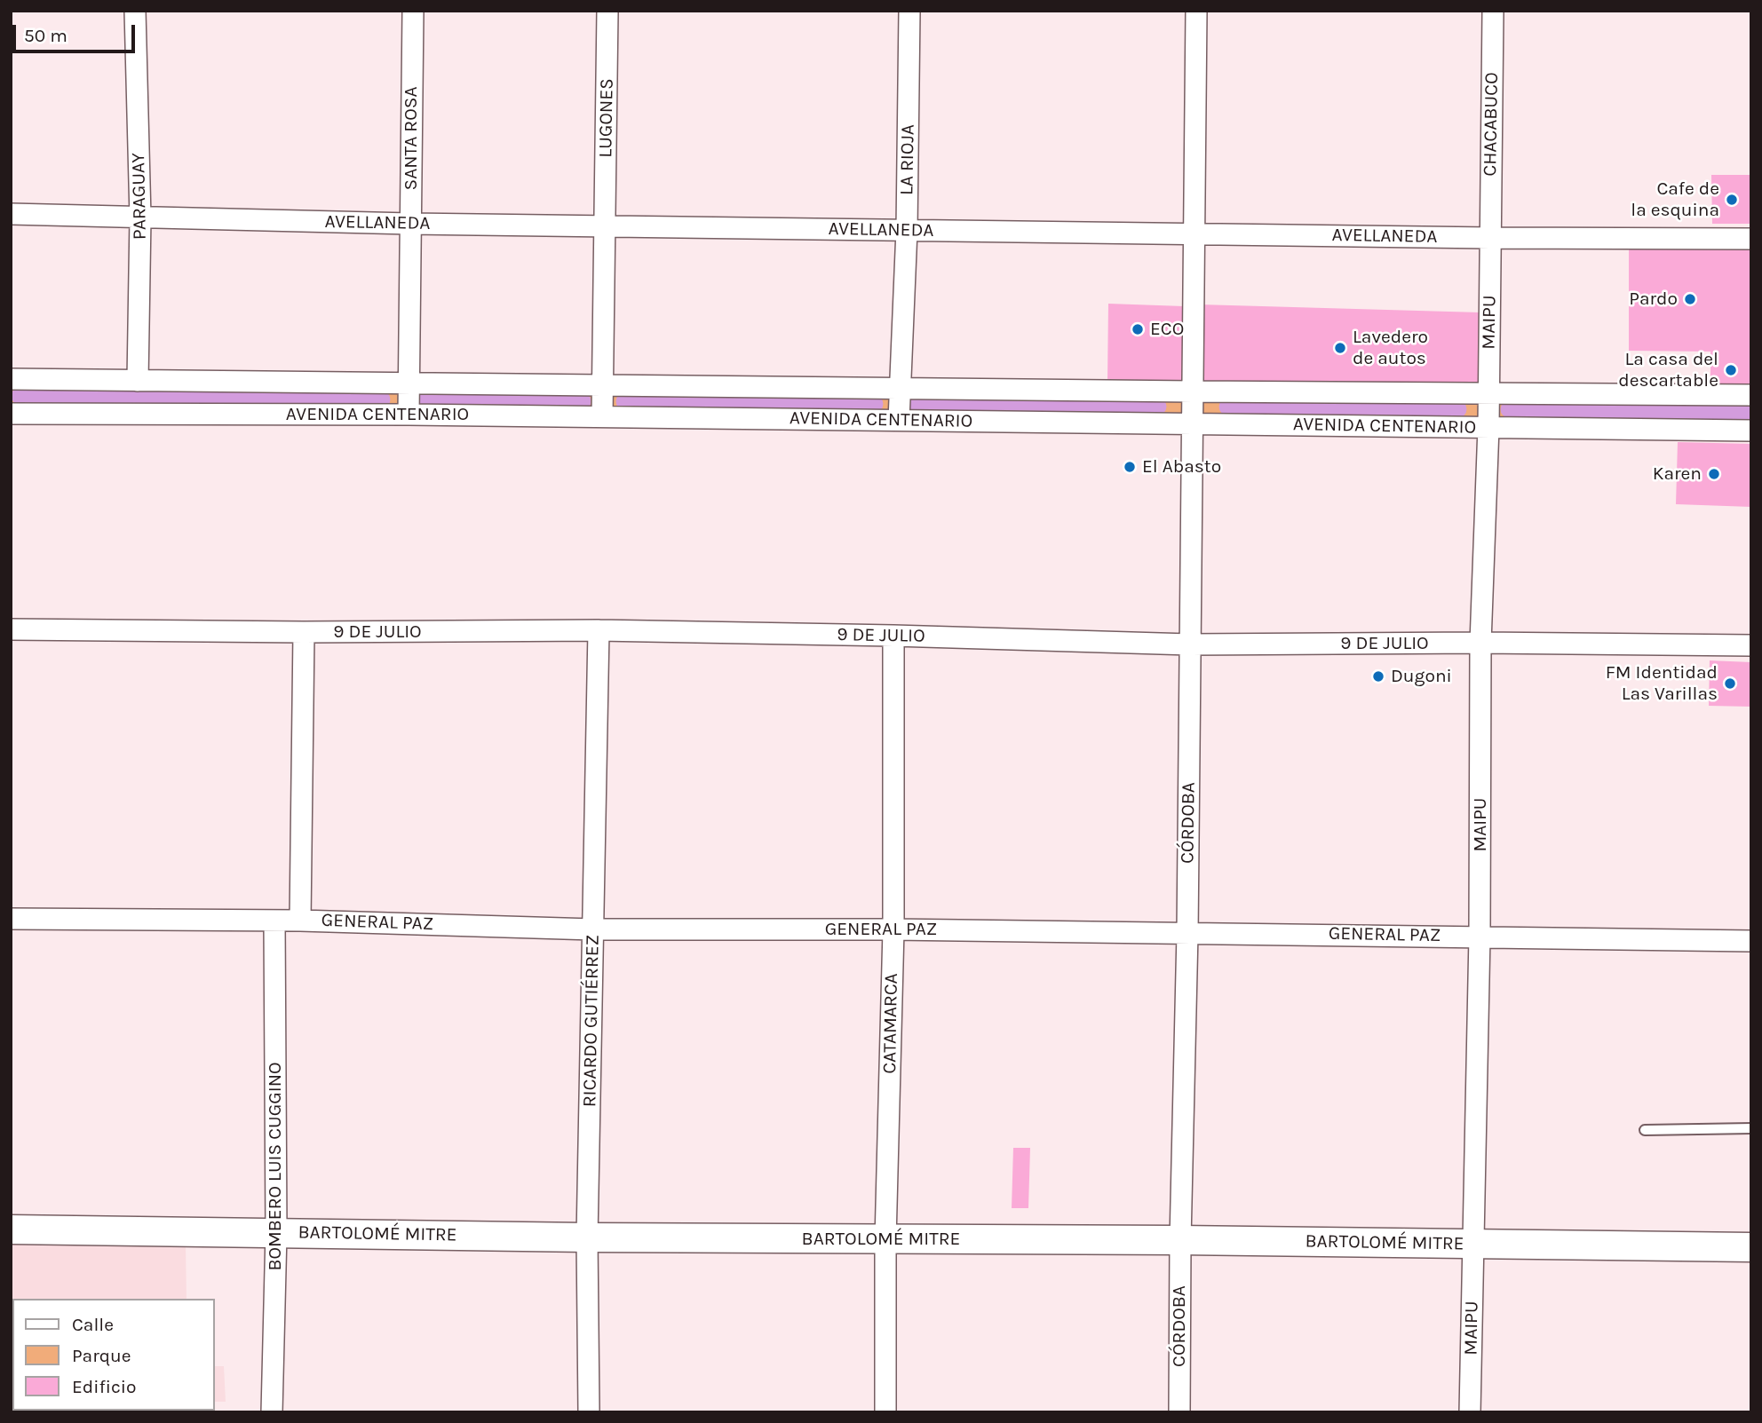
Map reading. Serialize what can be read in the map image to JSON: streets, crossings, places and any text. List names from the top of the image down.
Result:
{
  "streets": {
    "main road": ["BARTOLOMÉ MITRE"],
    "street": [
      "LUGONES",
      "CHACABUCO",
      "SANTA ROSA",
      "LA RIOJA",
      "PARAGUAY",
      "AVELLANEDA",
      "MAIPU",
      "AVENIDA CENTENARIO",
      "9 DE JULIO",
      "CÓRDOBA",
      "GENERAL PAZ",
      "RICARDO GUTIÉRREZ",
      "CATAMARCA",
      "BOMBERO LUIS CUGGINO"
    ]
  },
  "crossings": [
    ["LUGONES", "AVELLANEDA"],
    ["CHACABUCO", "AVELLANEDA"],
    ["CHACABUCO", "MAIPU"],
    ["SANTA ROSA", "AVELLANEDA"],
    ["SANTA ROSA", "AVENIDA CENTENARIO"],
    ["LA RIOJA", "AVELLANEDA"],
    ["LA RIOJA", "AVENIDA CENTENARIO"],
    ["PARAGUAY", "AVELLANEDA"],
    ["PARAGUAY", "AVENIDA CENTENARIO"],
    ["AVELLANEDA", "MAIPU"],
    ["AVELLANEDA", "CÓRDOBA"],
    ["MAIPU", "AVENIDA CENTENARIO"],
    ["MAIPU", "9 DE JULIO"],
    ["MAIPU", "GENERAL PAZ"],
    ["MAIPU", "BARTOLOMÉ MITRE"],
    ["AVENIDA CENTENARIO", "CÓRDOBA"],
    ["9 DE JULIO", "CÓRDOBA"],
    ["9 DE JULIO", "RICARDO GUTIÉRREZ"],
    ["9 DE JULIO", "CATAMARCA"],
    ["CÓRDOBA", "GENERAL PAZ"],
    ["CÓRDOBA", "BARTOLOMÉ MITRE"],
    ["GENERAL PAZ", "RICARDO GUTIÉRREZ"],
    ["GENERAL PAZ", "CATAMARCA"],
    ["GENERAL PAZ", "BOMBERO LUIS CUGGINO"],
    ["RICARDO GUTIÉRREZ", "BARTOLOMÉ MITRE"],
    ["CATAMARCA", "BARTOLOMÉ MITRE"],
    ["BOMBERO LUIS CUGGINO", "BARTOLOMÉ MITRE"]
  ],
  "places": [
    "Cafe de la esquina",
    "Pardo",
    "ECO",
    "Lavedero de autos",
    "La casa del descartable",
    "El Abasto",
    "Karen",
    "Dugoni",
    "FM Identidad Las Varillas"
  ],
  "legend": ["Calle", "Parque", "Edificio"],
  "scale_bar": "50 m"
}
